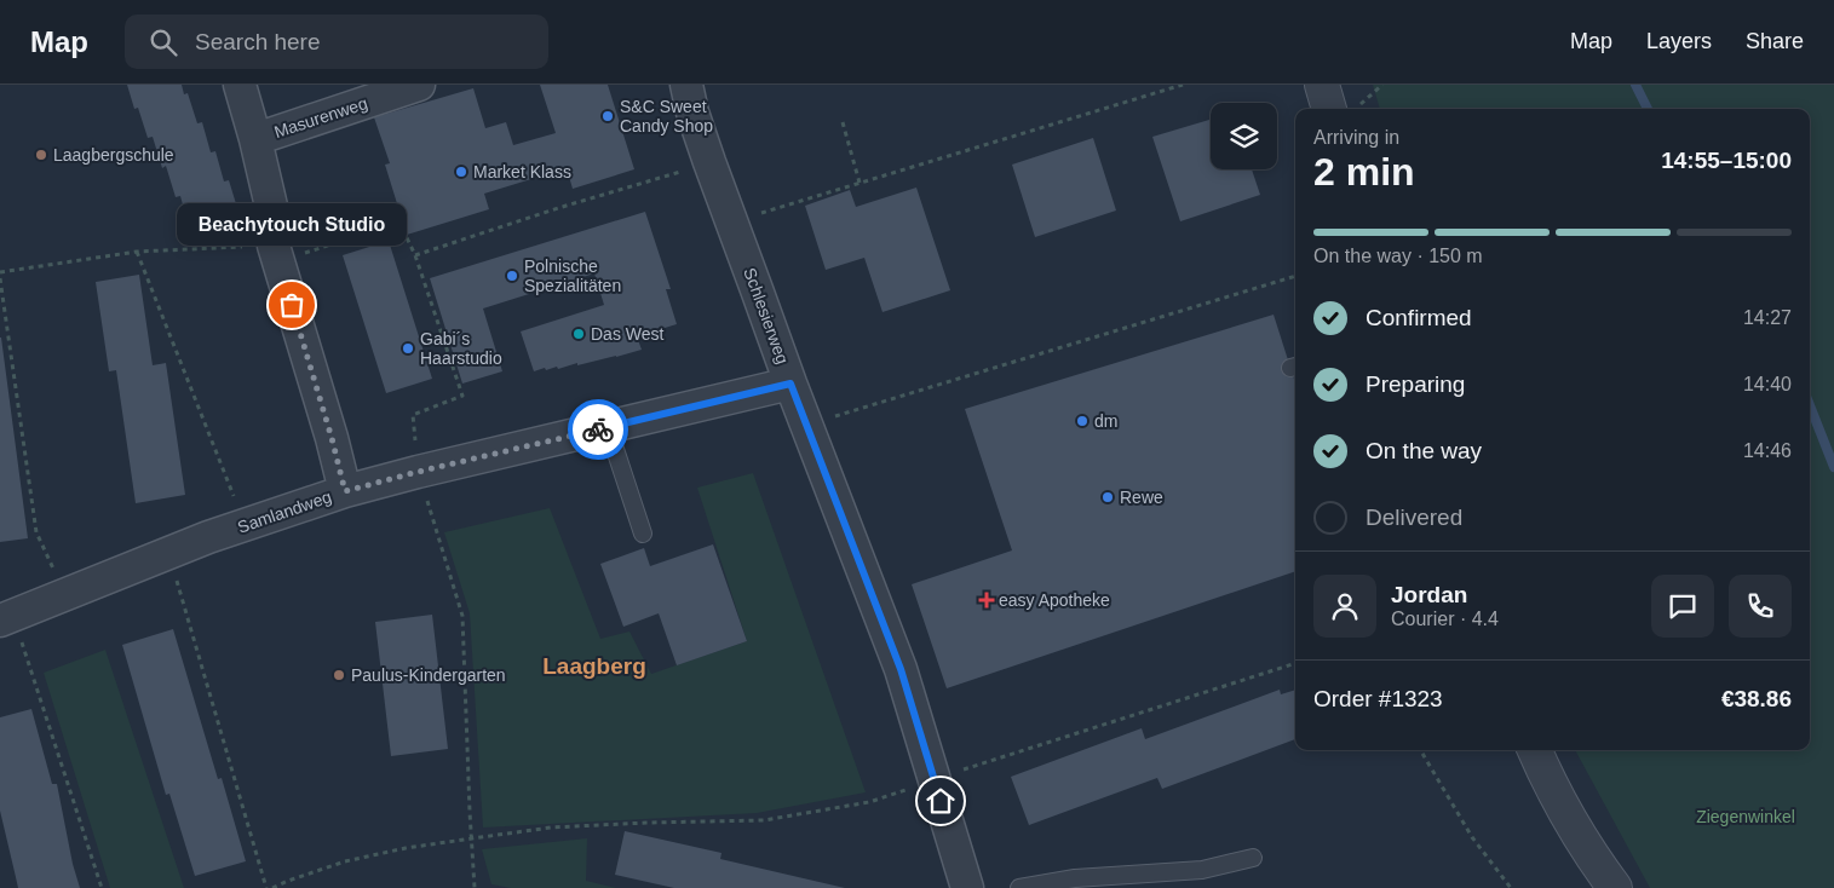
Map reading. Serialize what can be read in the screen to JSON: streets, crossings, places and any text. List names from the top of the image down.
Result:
{
  "streets": {
    "street": ["Masurenweg", "Schlesierweg", "Samlandweg"]
  },
  "crossings": [
    ["Masurenweg", "Samlandweg"],
    ["Schlesierweg", "Samlandweg"]
  ],
  "districts": ["Laagberg"],
  "parks": ["Ziegenwinkel"],
  "places": {
    "other": [
      "S&C Sweet Candy Shop",
      "Laagbergschule",
      "Market Klass",
      "Polnische Spezialitäten",
      "Beachytouch Studio",
      "Das West",
      "Gabi´s Haarstudio",
      "dm",
      "Rewe",
      "Paulus-Kindergarten"
    ],
    "health": ["easy Apotheke"]
  },
  "page": {
    "header": "Map",
    "search": "Search here",
    "nav": ["Map", "Layers", "Share"],
    "heading": ["2 min", "Arriving in", "14:55–15:00"],
    "panel": [
      "Jordan",
      "Courier · 4.4",
      "Order #1323",
      "€38.86"
    ],
    "bubble": "Beachytouch Studio",
    "bar": "On the way · 150 m",
    "list": [
      ["Confirmed", "14:27"],
      ["Preparing", "14:40"],
      ["On the way", "14:46"],
      "Delivered"
    ]
  }
}
